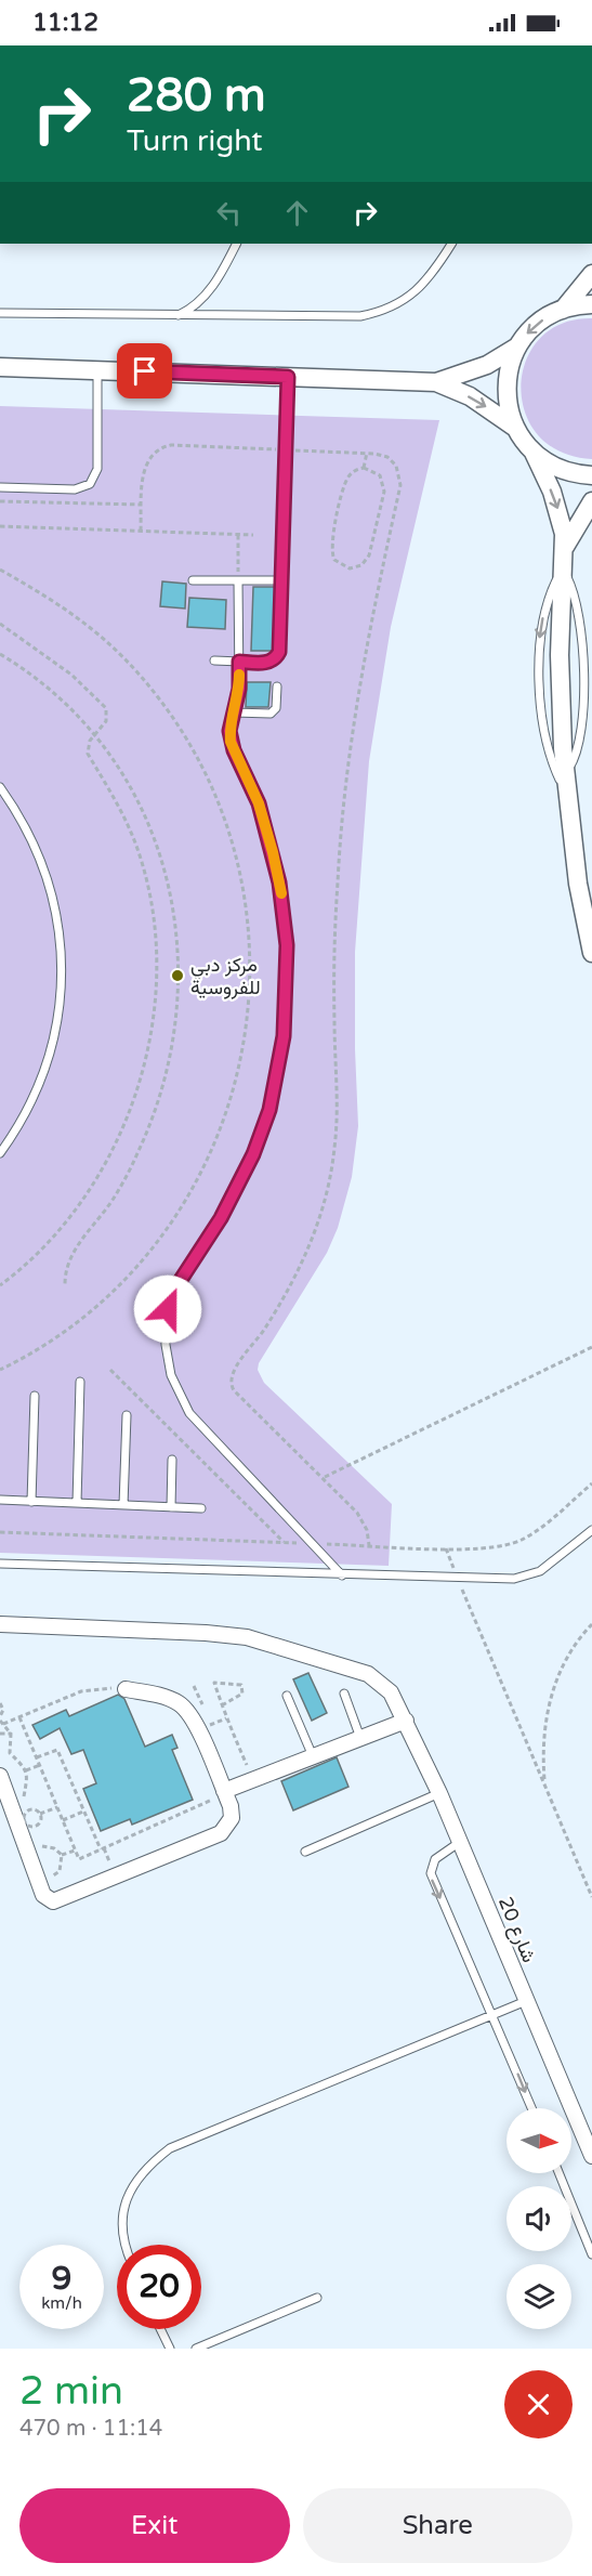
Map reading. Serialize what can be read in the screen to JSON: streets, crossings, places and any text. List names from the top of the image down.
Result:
{
  "streets": {
    "street": ["شارع 20"]
  },
  "places": ["مركز دبي للفروسية"],
  "north": "right",
  "page": {
    "status": "11:12",
    "turn": ["280 m", "Turn right"],
    "speed": "9 km/h",
    "limit": "20",
    "heading": ["2 min", "470 m · 11:14"],
    "buttons": ["Exit", "Share"]
  }
}
